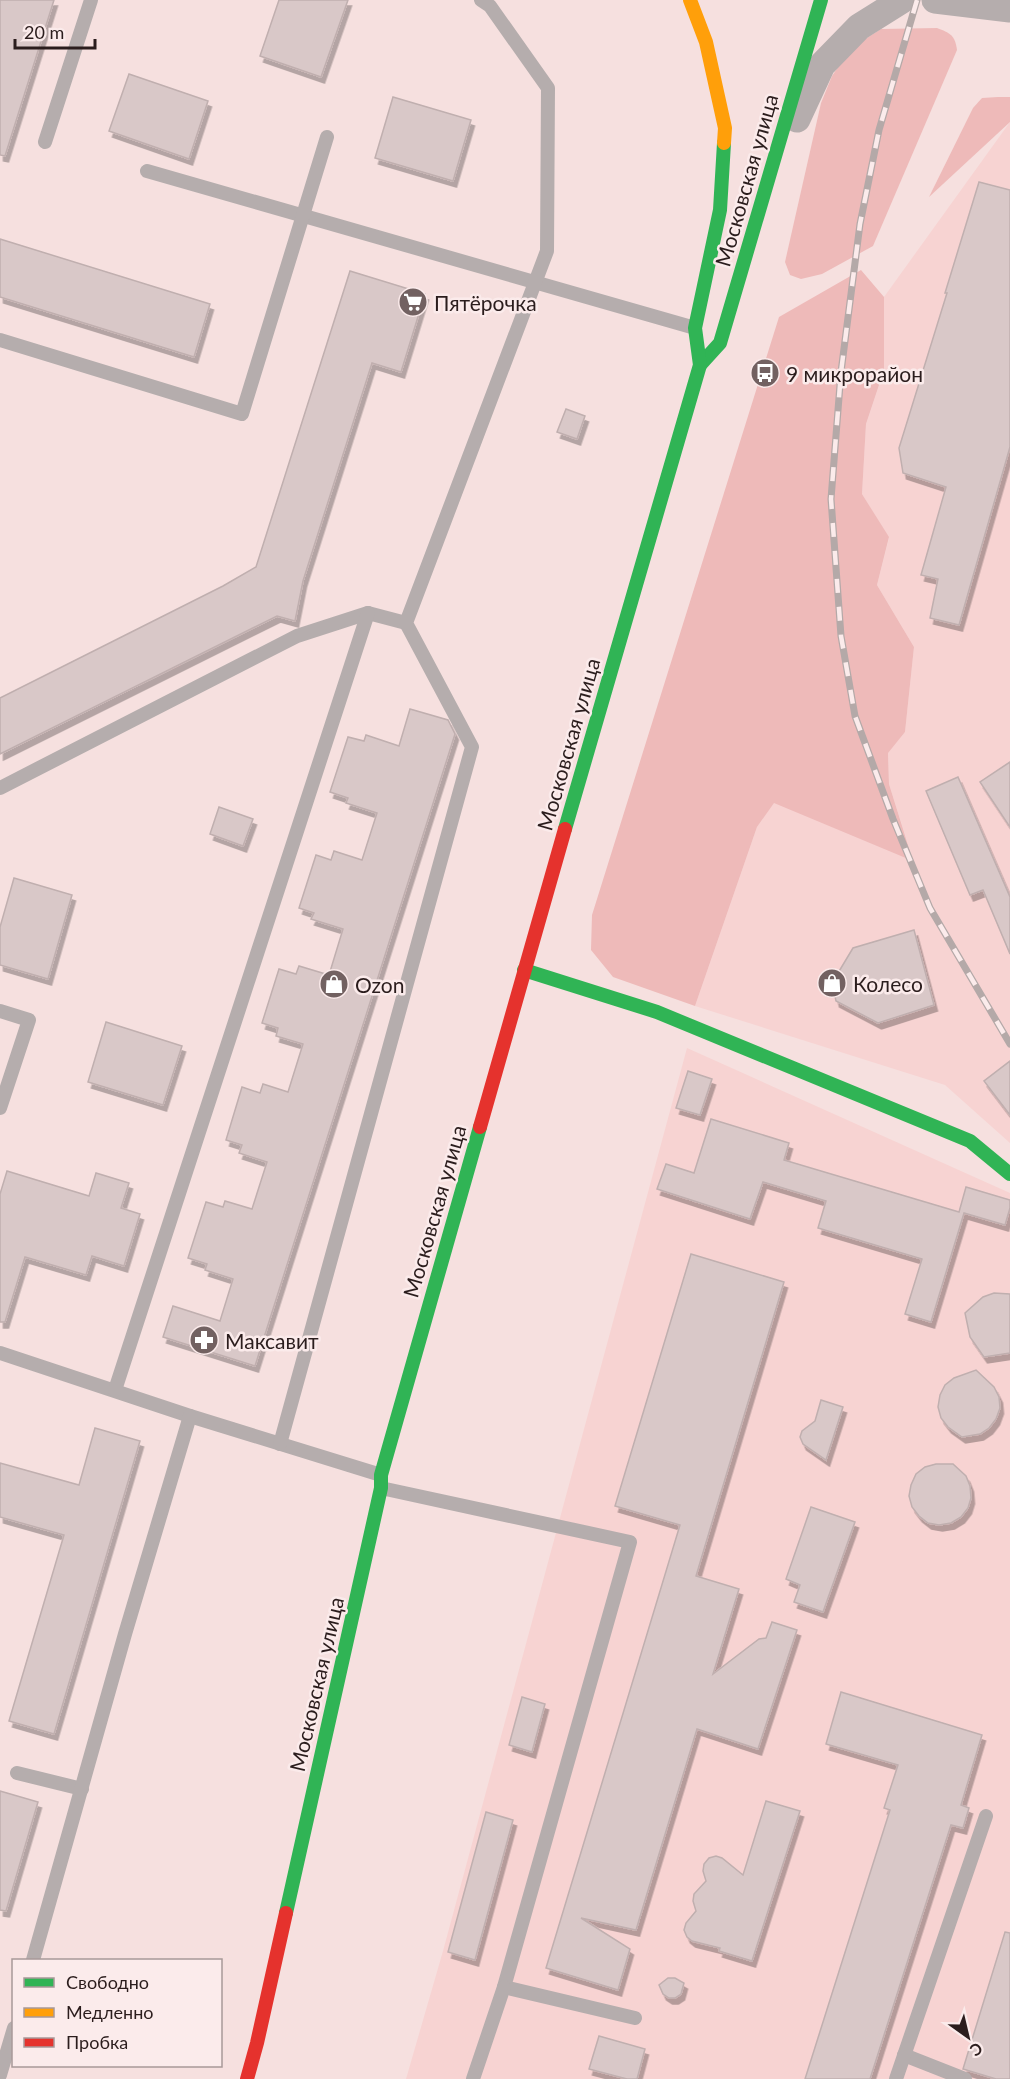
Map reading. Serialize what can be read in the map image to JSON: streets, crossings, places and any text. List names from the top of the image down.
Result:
{
  "streets": {
    "main road": ["Московская улица"]
  },
  "places": {
    "supermarket": ["Пятёрочка"],
    "bus stop": ["9 микрорайон"],
    "shop": ["Колесо", "Ozon"],
    "pharmacy": ["Максавит"]
  },
  "legend": ["Свободно", "Медленно", "Пробка"],
  "scale_bar": "20 m",
  "north": "bottom right"
}
